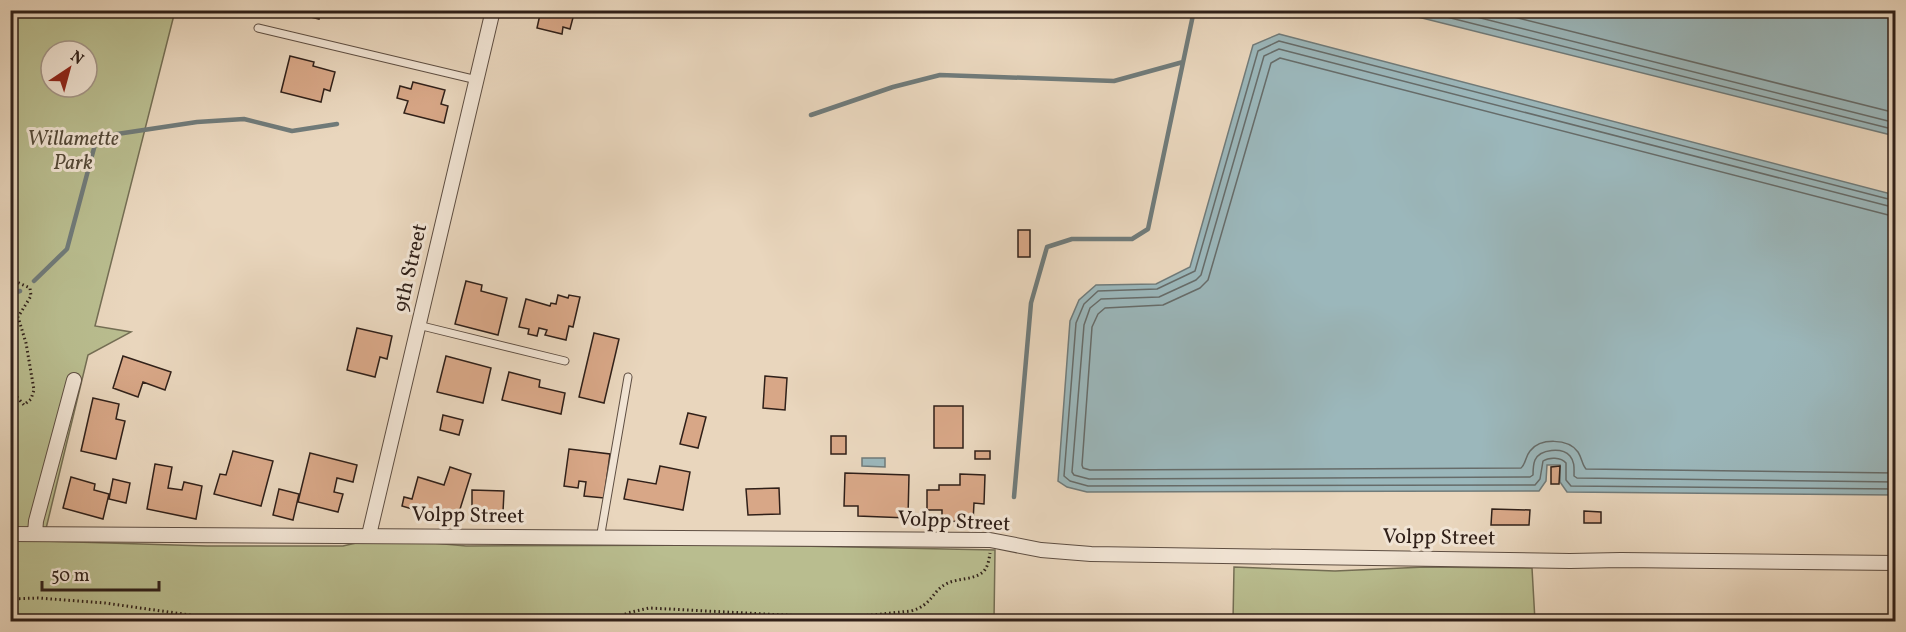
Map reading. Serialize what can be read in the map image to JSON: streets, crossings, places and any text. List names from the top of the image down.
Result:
{
  "streets": {
    "street": ["9th Street", "Volpp Street"]
  },
  "crossings": [
    ["9th Street", "Volpp Street"]
  ],
  "parks": ["Willamette Park"],
  "scale_bar": "50 m",
  "north": "top right"
}
